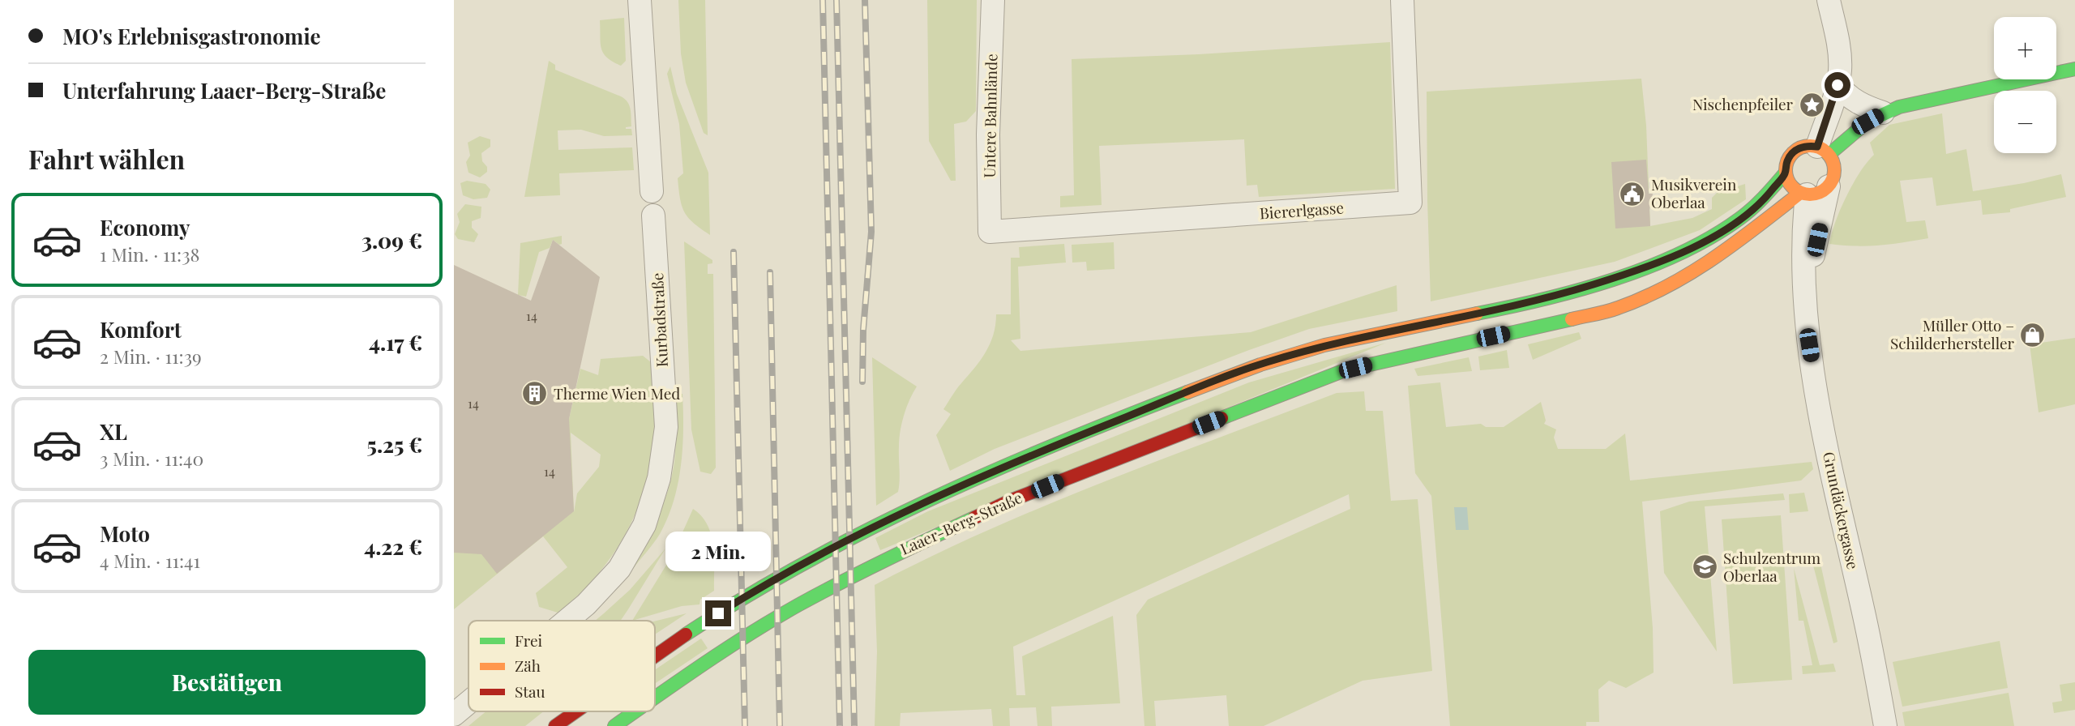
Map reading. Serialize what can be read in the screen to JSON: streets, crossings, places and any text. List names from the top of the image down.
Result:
{
  "streets": {
    "main road": ["Laaer-Berg-Straße"],
    "street": [
      "Untere Bahnlände",
      "Biererlgasse",
      "Kurbadstraße",
      "Grundäckergasse"
    ]
  },
  "crossings": [
    ["Untere Bahnlände", "Biererlgasse"],
    ["Grundäckergasse", "Laaer-Berg-Straße"]
  ],
  "places": {
    "place": ["Nischenpfeiler"],
    "public building": ["Musikverein Oberlaa"],
    "shop": ["Müller Otto – Schilderhersteller"],
    "building": ["Therme Wien Med"],
    "school or university": ["Schulzentrum Oberlaa"]
  },
  "house_numbers": ["14", "14", "14"],
  "legend": ["Frei", "Zäh", "Stau"],
  "page": {
    "banner": ["MO's Erlebnisgastronomie", "Unterfahrung Laaer-Berg-Straße"],
    "map_buttons": ["+", "−"],
    "heading": "Fahrt wählen",
    "list": [
      {
        "name": "Economy",
        "note": "1 Min. · 11:38",
        "value": "3.09 €"
      },
      {
        "name": "Komfort",
        "note": "2 Min. · 11:39",
        "value": "4.17 €"
      },
      {
        "name": "XL",
        "note": "3 Min. · 11:40",
        "value": "5.25 €"
      },
      {
        "name": "Moto",
        "note": "4 Min. · 11:41",
        "value": "4.22 €"
      }
    ],
    "bubble": "2 Min.",
    "buttons": "Bestätigen"
  }
}
